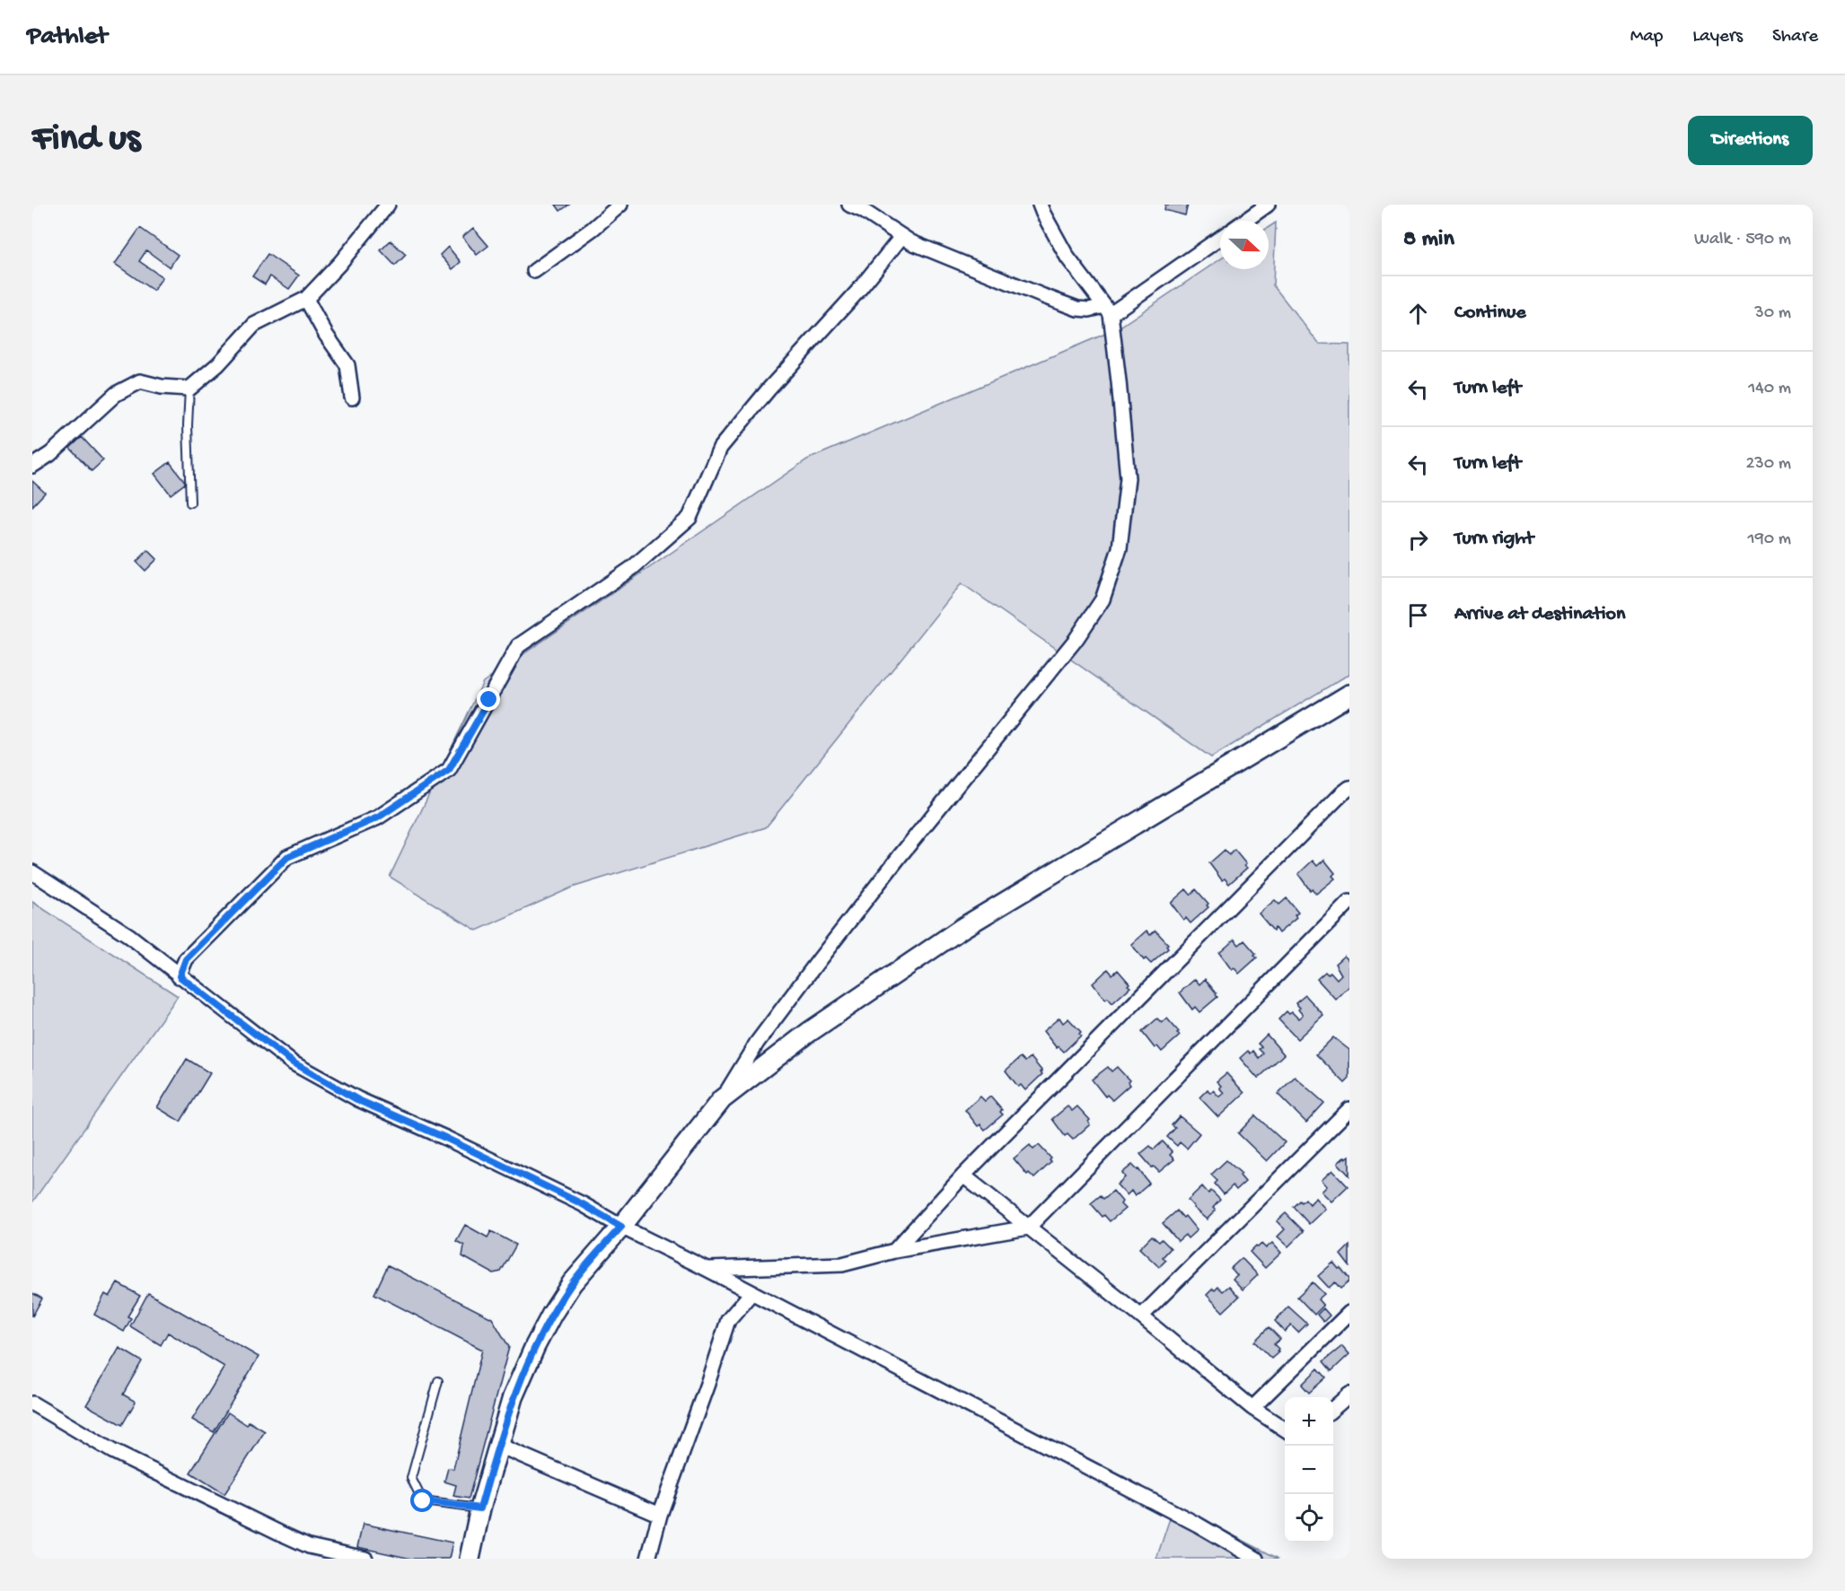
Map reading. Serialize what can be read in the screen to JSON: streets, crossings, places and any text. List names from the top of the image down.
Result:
{
  "north": "right",
  "page": {
    "header": "Pathlet",
    "nav": ["Map", "Layers", "Share"],
    "buttons": "Directions",
    "title": "Find us",
    "heading": ["8 min", "Walk · 590 m"],
    "list": [
      ["Continue", "30 m"],
      ["Turn left", "140 m"],
      ["Turn left", "230 m"],
      ["Turn right", "190 m"],
      "Arrive at destination"
    ],
    "map_buttons": ["+", "−"]
  }
}
